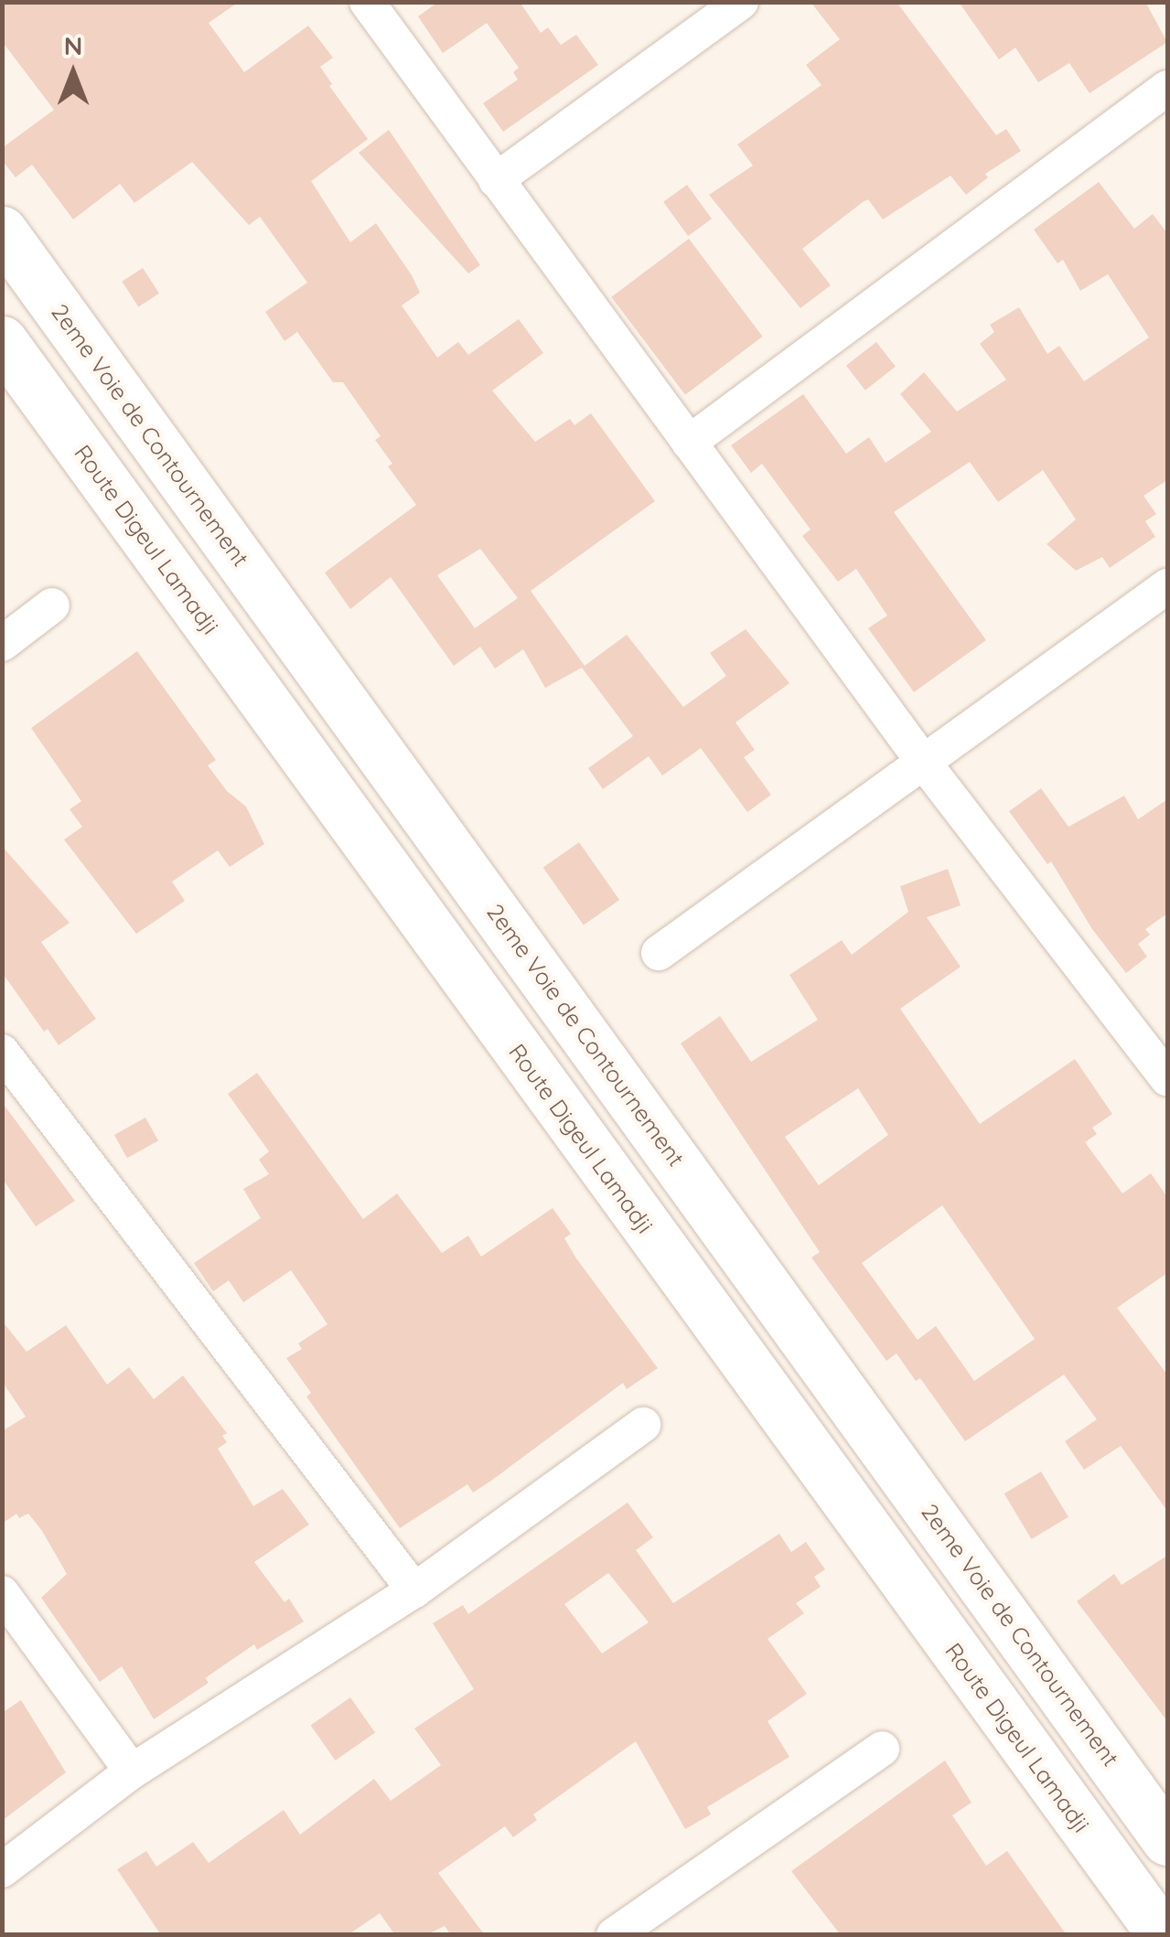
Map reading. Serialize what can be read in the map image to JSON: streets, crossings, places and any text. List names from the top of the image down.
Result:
{
  "streets": {
    "main road": ["2eme Voie de Contournement", "Route Digeul Lamadji"]
  },
  "north": "top"
}
